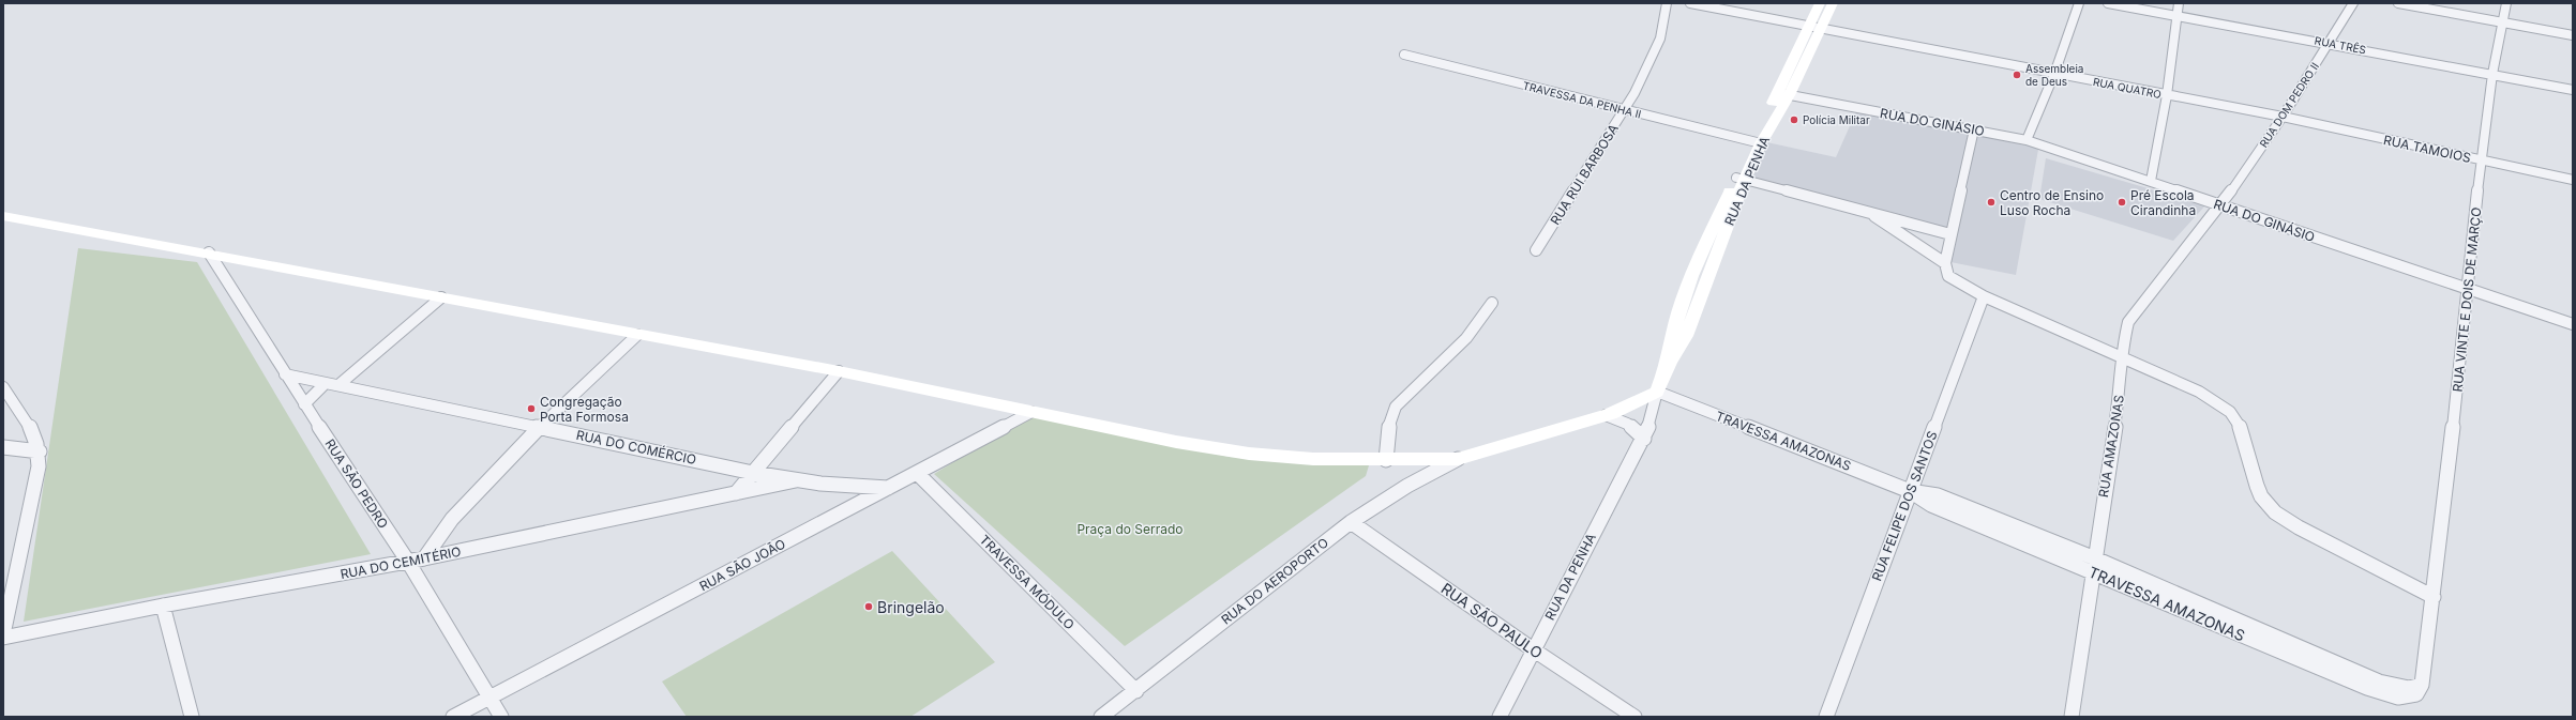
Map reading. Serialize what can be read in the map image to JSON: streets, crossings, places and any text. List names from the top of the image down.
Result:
{
  "streets": {
    "street": [
      "RUA TRÊS",
      "RUA QUATRO",
      "TRAVESSA DA PENHA II",
      "RUA DOM PEDRO II",
      "RUA DO GINÁSIO",
      "RUA TAMOIOS",
      "RUA RUI BARBOSA",
      "RUA DA PENHA",
      "RUA VINTE E DOIS DE MARÇO",
      "TRAVESSA AMAZONAS",
      "RUA AMAZONAS",
      "RUA DO COMÉRCIO",
      "RUA SÃO PEDRO",
      "RUA FELIPE DOS SANTOS",
      "RUA DO CEMITÉRIO",
      "RUA SÃO JOÃO",
      "RUA DO AEROPORTO",
      "TRAVESSA MÓDULO",
      "RUA SÃO PAULO"
    ]
  },
  "crossings": [
    ["RUA TRÊS", "RUA DOM PEDRO II"],
    ["RUA TRÊS", "RUA VINTE E DOIS DE MARÇO"],
    ["RUA QUATRO", "RUA DOM PEDRO II"],
    ["RUA QUATRO", "RUA TAMOIOS"],
    ["RUA QUATRO", "RUA DA PENHA"],
    ["TRAVESSA DA PENHA II", "RUA RUI BARBOSA"],
    ["TRAVESSA DA PENHA II", "RUA DA PENHA"],
    ["RUA DOM PEDRO II", "RUA DO GINÁSIO"],
    ["RUA DOM PEDRO II", "RUA TAMOIOS"],
    ["RUA DOM PEDRO II", "RUA AMAZONAS"],
    ["RUA DO GINÁSIO", "RUA DA PENHA"],
    ["RUA DO GINÁSIO", "RUA VINTE E DOIS DE MARÇO"],
    ["RUA DO GINÁSIO", "RUA AMAZONAS"],
    ["RUA TAMOIOS", "RUA VINTE E DOIS DE MARÇO"],
    ["RUA DA PENHA", "TRAVESSA AMAZONAS"],
    ["RUA DA PENHA", "RUA SÃO PAULO"],
    ["RUA VINTE E DOIS DE MARÇO", "TRAVESSA AMAZONAS"],
    ["TRAVESSA AMAZONAS", "RUA AMAZONAS"],
    ["TRAVESSA AMAZONAS", "RUA FELIPE DOS SANTOS"],
    ["RUA DO COMÉRCIO", "RUA SÃO PEDRO"],
    ["RUA DO COMÉRCIO", "RUA DO CEMITÉRIO"],
    ["RUA DO COMÉRCIO", "RUA SÃO JOÃO"],
    ["RUA SÃO PEDRO", "RUA DO CEMITÉRIO"],
    ["RUA SÃO PEDRO", "RUA SÃO JOÃO"],
    ["RUA SÃO JOÃO", "TRAVESSA MÓDULO"],
    ["RUA DO AEROPORTO", "TRAVESSA MÓDULO"],
    ["RUA DO AEROPORTO", "RUA SÃO PAULO"]
  ],
  "parks": ["Praça do Serrado"],
  "places": [
    "Assembleia de Deus",
    "Polícia Militar",
    "Centro de Ensino Luso Rocha",
    "Pré Escola Cirandinha",
    "Congregação Porta Formosa",
    "Bringelão"
  ]
}
